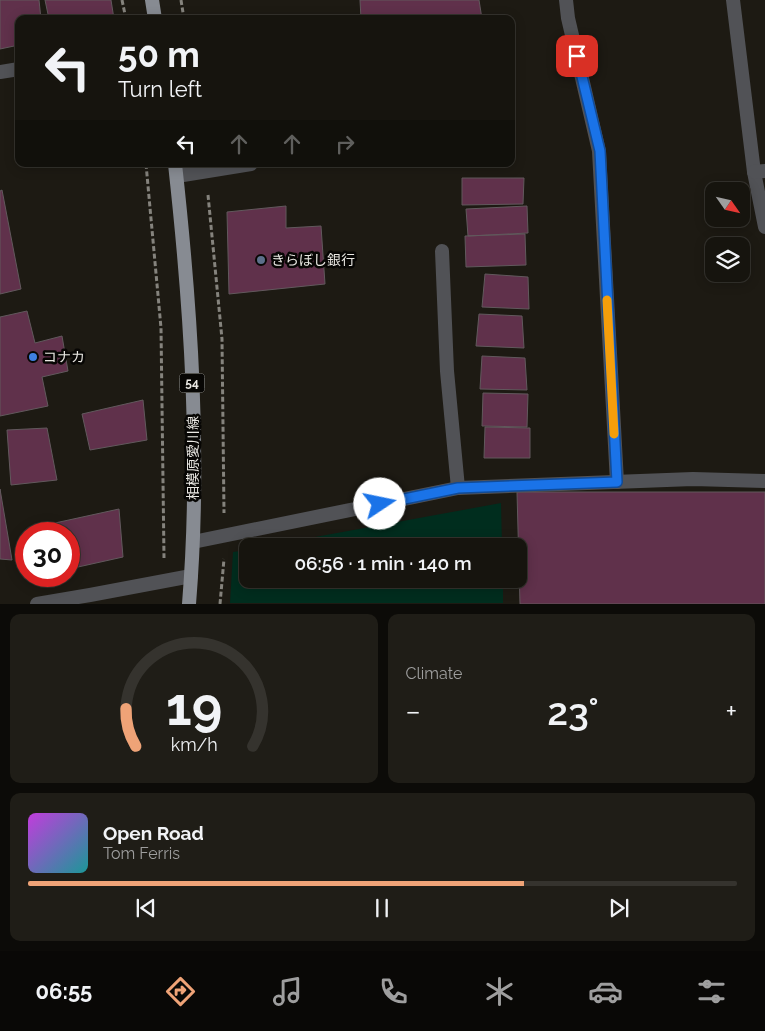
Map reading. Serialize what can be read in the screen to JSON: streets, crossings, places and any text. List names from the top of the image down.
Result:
{
  "streets": {
    "main road": ["54", "相模原愛川線"]
  },
  "places": ["きらぼし銀行", "コナカ"],
  "north": "bottom right",
  "page": {
    "turn": ["50 m", "Turn left"],
    "limit": "30",
    "trip": "06:56 · 1 min · 140 m",
    "tile": "Climate",
    "heat": ["−", "23°", "+"],
    "song": ["Open Road", "Tom Ferris"],
    "tabs": "06:55",
    "gauge": ["19", "km/h"]
  }
}
